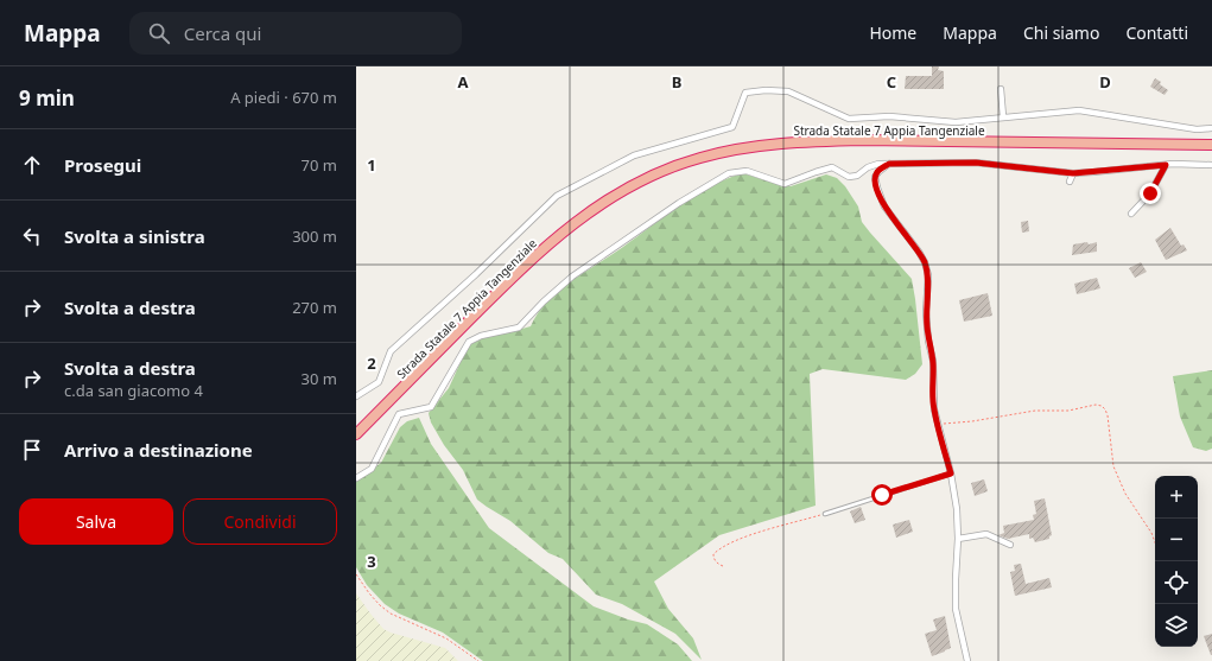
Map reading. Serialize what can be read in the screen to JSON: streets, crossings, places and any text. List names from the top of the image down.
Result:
{
  "streets": {
    "highway": ["Strada Statale 7 Appia Tangenziale"]
  },
  "page": {
    "header": "Mappa",
    "search": "Cerca qui",
    "nav": [
      "Home",
      "Mappa",
      "Chi siamo",
      "Contatti"
    ],
    "heading": ["9 min", "A piedi · 670 m"],
    "list": [
      ["Prosegui", "70 m"],
      ["Svolta a sinistra", "300 m"],
      ["Svolta a destra", "270 m"],
      ["Svolta a destra", "c.da san giacomo 4", "30 m"],
      "Arrivo a destinazione"
    ],
    "map_buttons": ["+", "−"],
    "buttons": ["Salva", "Condividi"]
  },
  "grid": {
    "columns": [
      "A",
      "B",
      "C",
      "D"
    ],
    "rows": ["1", "2", "3"]
  }
}
